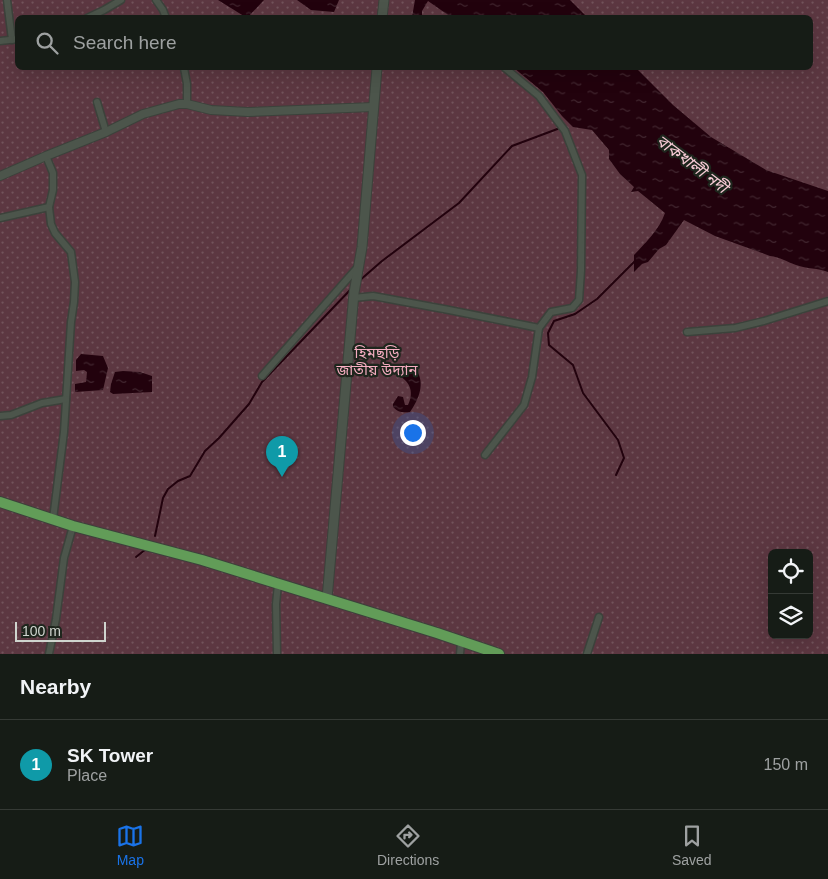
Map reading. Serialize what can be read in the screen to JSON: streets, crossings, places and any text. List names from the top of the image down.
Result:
{
  "water": ["বাকখালী নদী"],
  "parks": ["হিমছড়ি জাতীয় উদ্যান"],
  "scale_bar": "100 m",
  "page": {
    "search": "Search here",
    "pins": "1",
    "scale": "100 m",
    "heading": "Nearby",
    "list": [
      {
        "mark": "1",
        "name": "SK Tower",
        "note": "Place",
        "value": "150 m"
      }
    ],
    "nav": ["Map", "Directions", "Saved"]
  }
}
